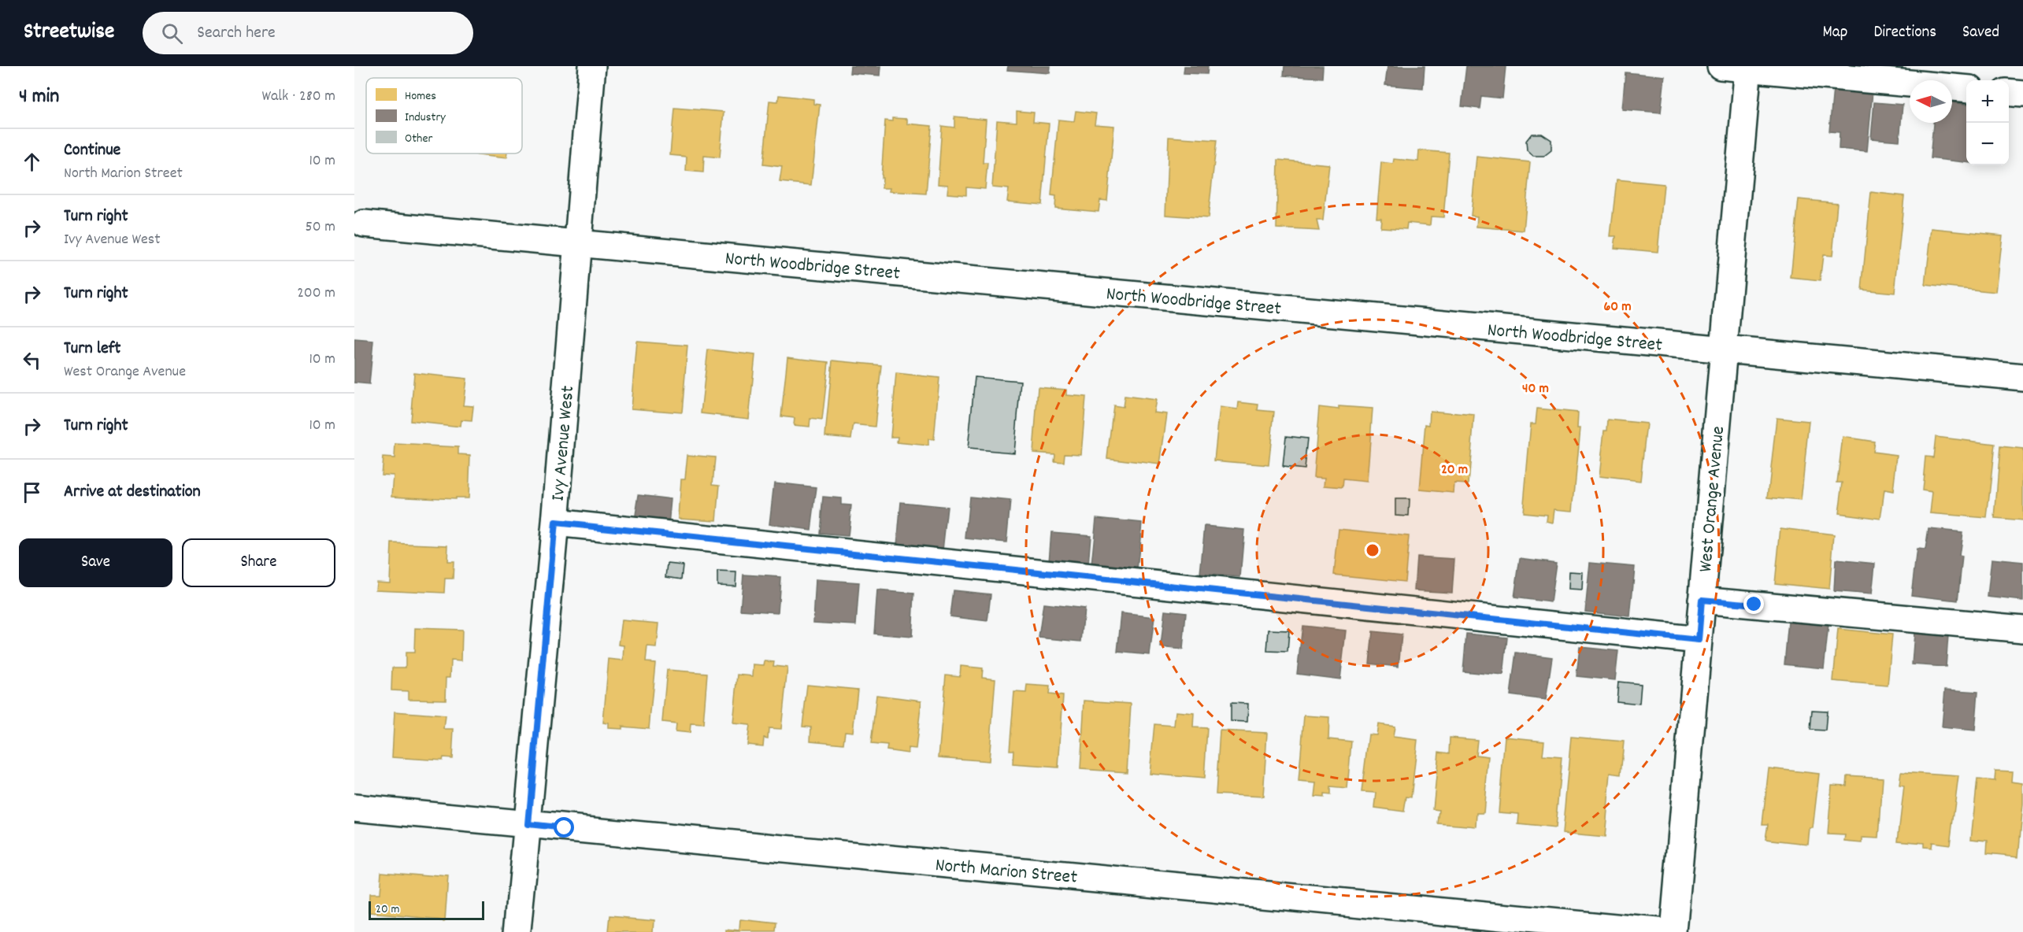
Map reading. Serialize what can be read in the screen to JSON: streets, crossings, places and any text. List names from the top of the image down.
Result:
{
  "streets": {
    "street": [
      "North Woodbridge Street",
      "Ivy Avenue West",
      "West Orange Avenue",
      "North Marion Street"
    ]
  },
  "crossings": [
    ["North Woodbridge Street", "Ivy Avenue West"],
    ["North Woodbridge Street", "West Orange Avenue"],
    ["Ivy Avenue West", "North Marion Street"]
  ],
  "legend": ["Homes", "Industry", "Other"],
  "scale_bar": "20 m",
  "north": "left",
  "page": {
    "header": "Streetwise",
    "search": "Search here",
    "nav": ["Map", "Directions", "Saved"],
    "heading": ["4 min", "Walk · 280 m"],
    "map_buttons": ["+", "−"],
    "list": [
      ["Continue", "North Marion Street", "10 m"],
      ["Turn right", "Ivy Avenue West", "50 m"],
      ["Turn right", "200 m"],
      ["Turn left", "West Orange Avenue", "10 m"],
      ["Turn right", "10 m"],
      "Arrive at destination"
    ],
    "buttons": ["Save", "Share"],
    "scale": "20 m"
  },
  "rings": ["60 m", "40 m", "20 m"]
}
